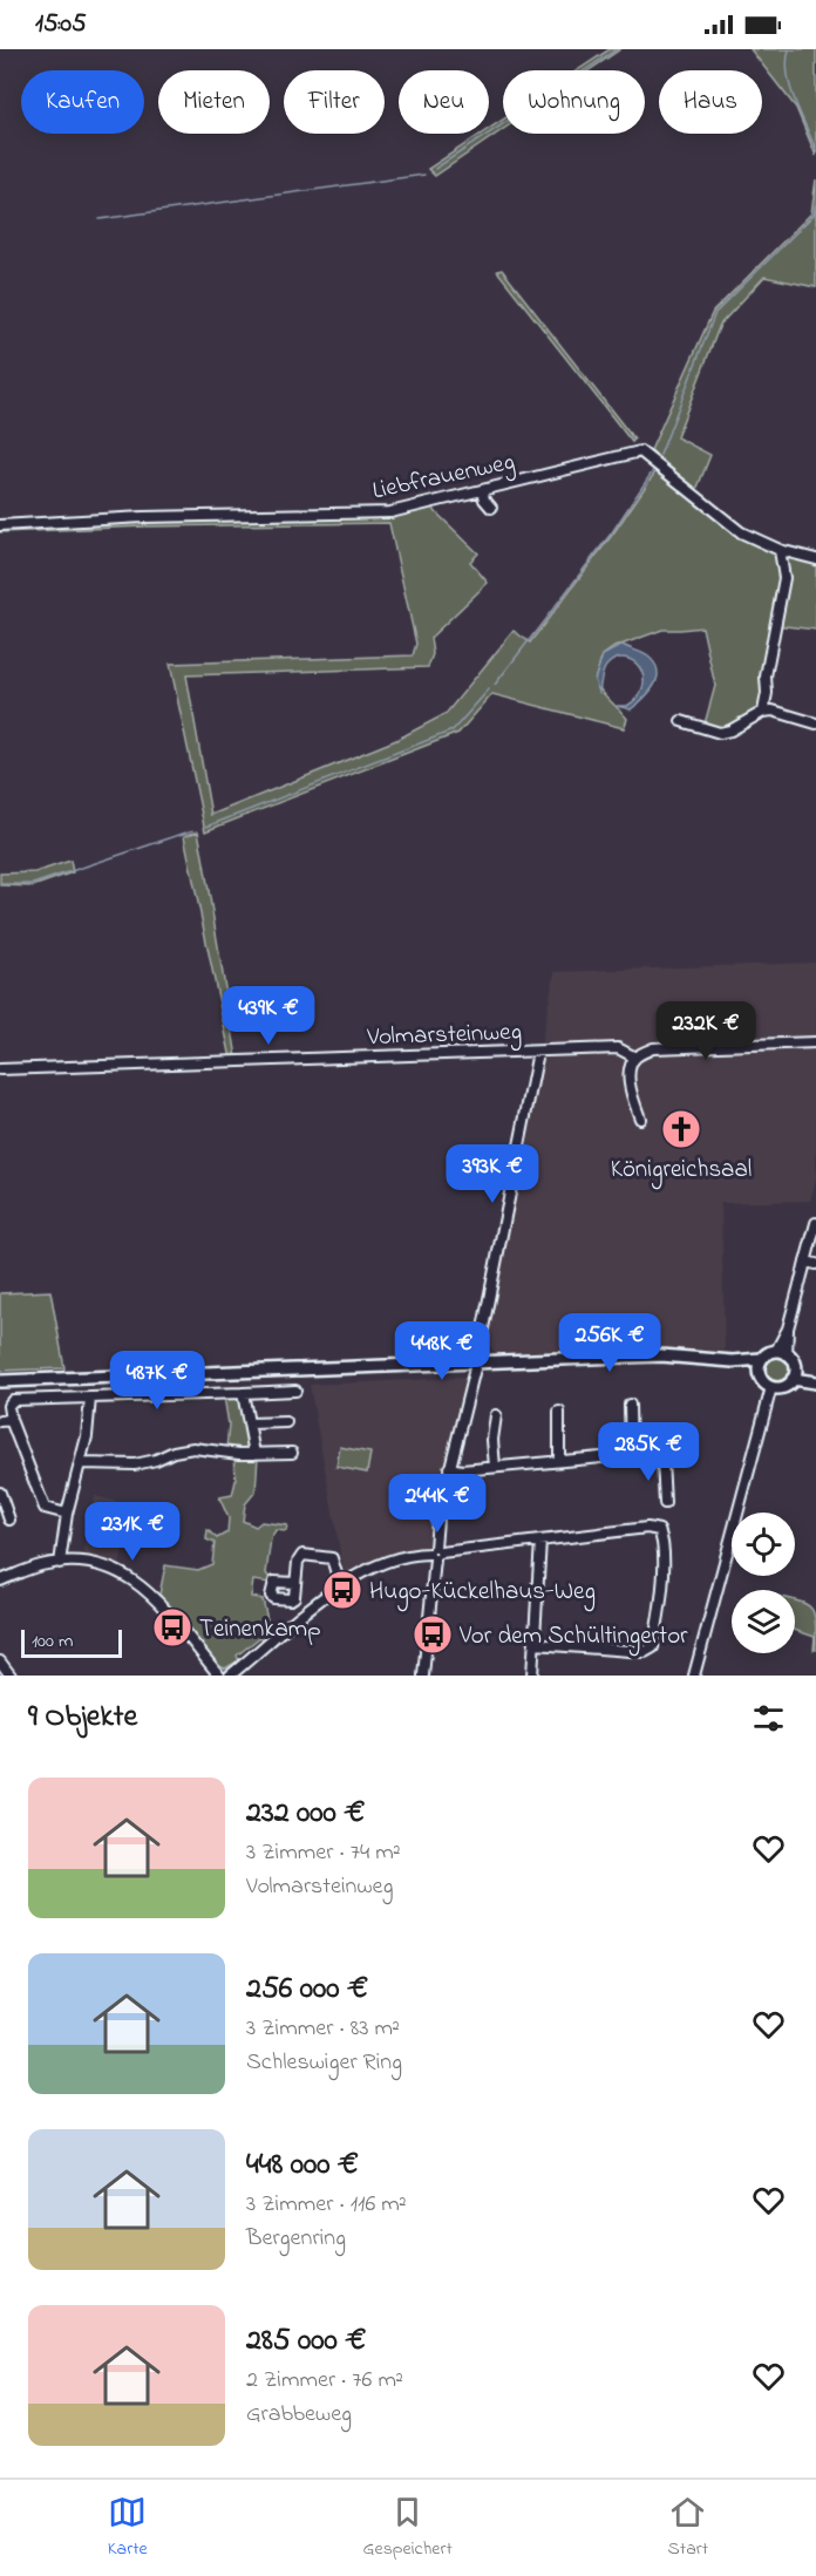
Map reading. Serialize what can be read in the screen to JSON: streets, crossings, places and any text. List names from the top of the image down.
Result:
{
  "streets": {
    "street": ["Liebfrauenweg", "Volmarsteinweg"]
  },
  "places": {
    "church": ["Königreichsaal"],
    "bus stop": ["Hugo-Kückelhaus-Weg", "Teinenkamp", "Vor dem Schültingertor"]
  },
  "scale_bar": "100 m",
  "page": {
    "status": "15:05",
    "chip": [
      "Kaufen",
      "Mieten",
      "Filter",
      "Neu",
      "Wohnung",
      "Haus"
    ],
    "price": [
      "439K €",
      "232K €",
      "393K €",
      "256K €",
      "448K €",
      "487K €",
      "285K €",
      "244K €",
      "231K €"
    ],
    "scale": "100 m",
    "heading": "9 Objekte",
    "list": [
      {
        "name": "232 000 €",
        "note": "3 Zimmer · 74 m² · Volmarsteinweg"
      },
      {
        "name": "256 000 €",
        "note": "3 Zimmer · 83 m² · Schleswiger Ring"
      },
      {
        "name": "448 000 €",
        "note": "3 Zimmer · 116 m² · Bergenring"
      },
      {
        "name": "285 000 €",
        "note": "2 Zimmer · 76 m² · Grabbeweg"
      }
    ],
    "tabs": ["Karte", "Gespeichert", "Start"]
  }
}
